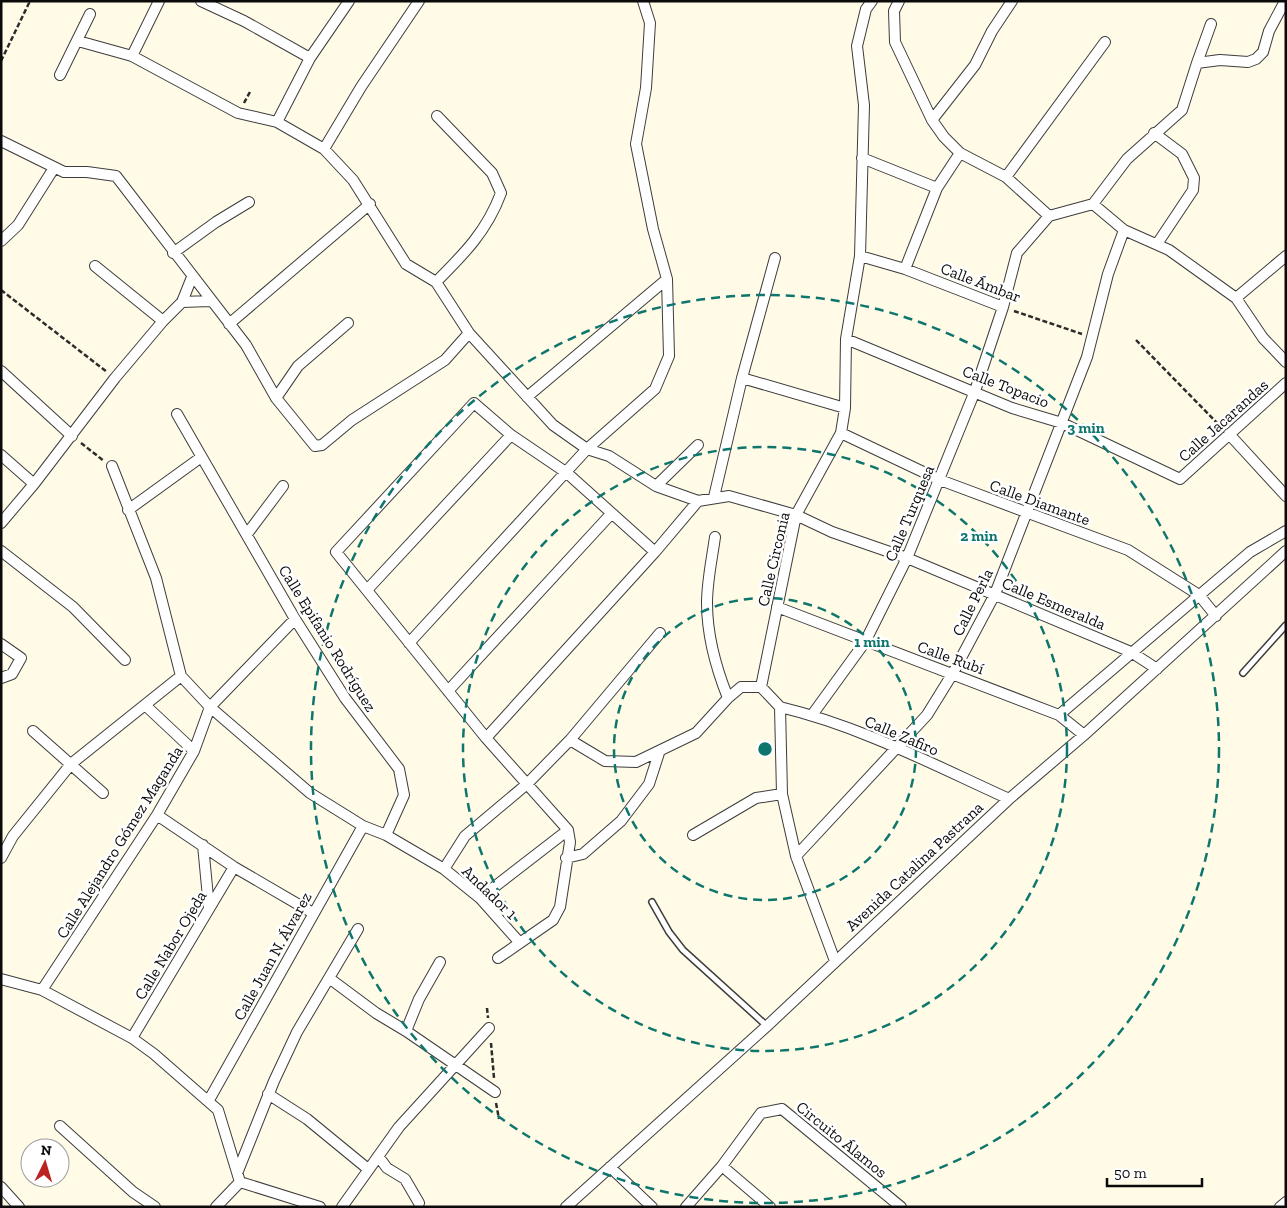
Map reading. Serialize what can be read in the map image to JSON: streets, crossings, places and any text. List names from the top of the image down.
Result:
{
  "streets": {
    "street": [
      "Calle Ámbar",
      "Calle Topacio",
      "Calle Jacarandas",
      "Calle Diamante",
      "Calle Turquesa",
      "Calle Circonia",
      "Calle Perla",
      "Calle Esmeralda",
      "Calle Epifanio Rodríguez",
      "Calle Rubí",
      "Calle Zafiro",
      "Calle Alejandro Gómez Maganda",
      "Avenida Catalina Pastrana",
      "Andador 1",
      "Calle Nabor Ojeda",
      "Calle Juan N. Álvarez",
      "Circuito Álamos"
    ]
  },
  "crossings": [
    ["Calle Ámbar", "Calle Turquesa"],
    ["Calle Ámbar", "Calle Circonia"],
    ["Calle Ámbar", "Calle Perla"],
    ["Calle Topacio", "Calle Jacarandas"],
    ["Calle Topacio", "Calle Turquesa"],
    ["Calle Topacio", "Calle Circonia"],
    ["Calle Topacio", "Calle Perla"],
    ["Calle Diamante", "Calle Turquesa"],
    ["Calle Diamante", "Calle Circonia"],
    ["Calle Diamante", "Calle Perla"],
    ["Calle Diamante", "Avenida Catalina Pastrana"],
    ["Calle Turquesa", "Calle Esmeralda"],
    ["Calle Turquesa", "Calle Rubí"],
    ["Calle Turquesa", "Calle Zafiro"],
    ["Calle Circonia", "Calle Esmeralda"],
    ["Calle Circonia", "Calle Rubí"],
    ["Calle Perla", "Calle Esmeralda"],
    ["Calle Perla", "Calle Rubí"],
    ["Calle Perla", "Calle Zafiro"],
    ["Calle Esmeralda", "Avenida Catalina Pastrana"],
    ["Calle Epifanio Rodríguez", "Calle Alejandro Gómez Maganda"],
    ["Calle Epifanio Rodríguez", "Andador 1"],
    ["Calle Rubí", "Avenida Catalina Pastrana"],
    ["Calle Zafiro", "Avenida Catalina Pastrana"],
    ["Calle Alejandro Gómez Maganda", "Andador 1"],
    ["Andador 1", "Calle Juan N. Álvarez"]
  ],
  "scale_bar": "50 m",
  "north": "top",
  "rings": ["3 min", "2 min", "1 min"]
}
